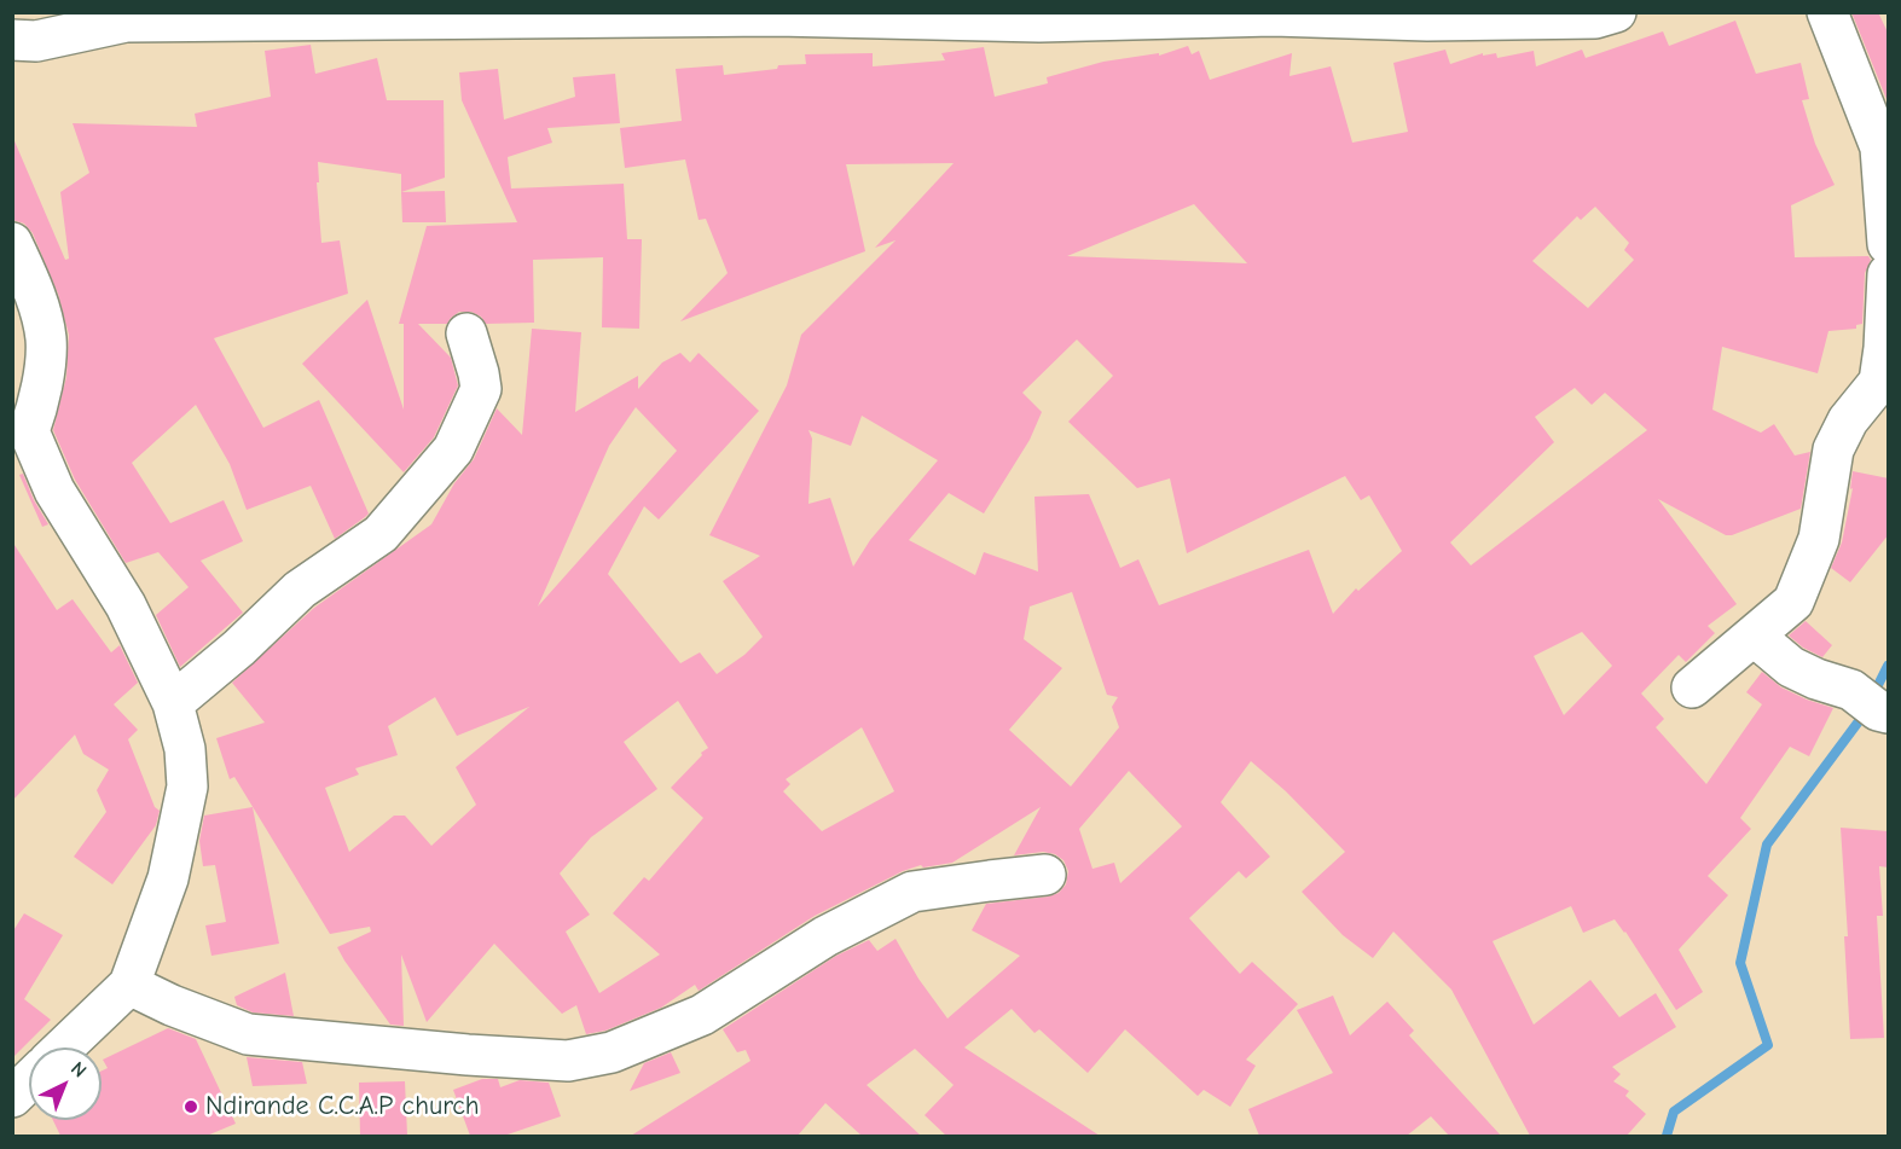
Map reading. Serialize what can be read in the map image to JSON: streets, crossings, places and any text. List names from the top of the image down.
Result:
{
  "places": ["Ndirande C.C.A.P church"],
  "north": "top right"
}
